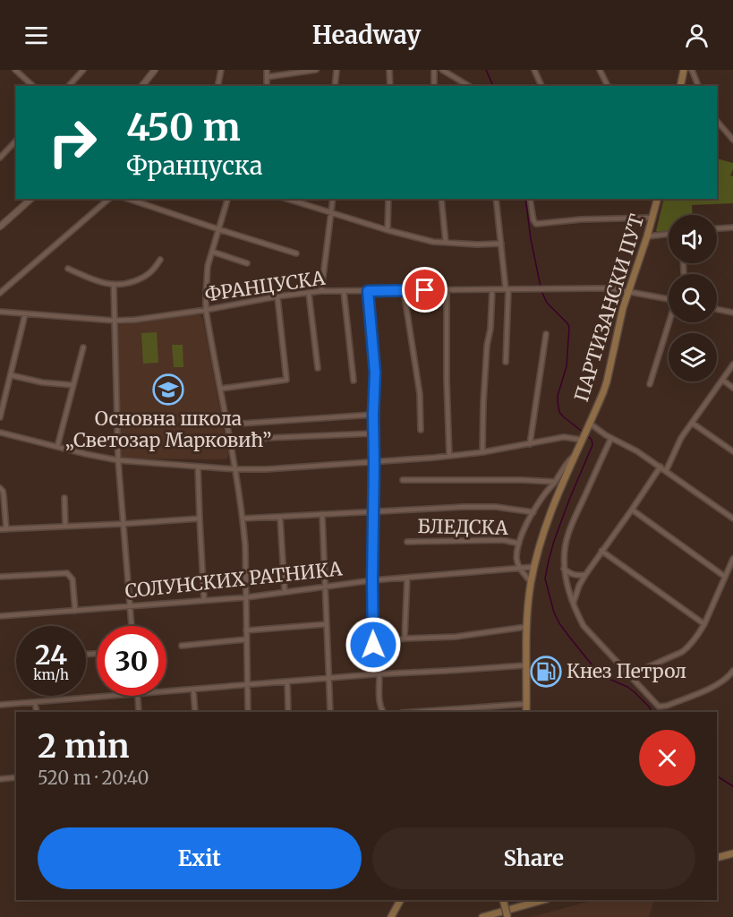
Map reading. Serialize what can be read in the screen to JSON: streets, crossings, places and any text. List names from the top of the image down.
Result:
{
  "streets": {
    "main road": ["ПАРТИЗАНСКИ ПУТ"],
    "street": ["ФРАНЦУСКА", "БЛЕДСКА", "СОЛУНСКИХ РАТНИКА"]
  },
  "crossings": [
    ["ФРАНЦУСКА", "ПАРТИЗАНСКИ ПУТ"],
    ["ПАРТИЗАНСКИ ПУТ", "БЛЕДСКА"],
    ["ПАРТИЗАНСКИ ПУТ", "СОЛУНСКИХ РАТНИКА"]
  ],
  "places": {
    "school or university": ["Основна школа „Светозар Марковић”"],
    "fuel station": ["Кнез Петрол"]
  },
  "page": {
    "header": "Headway",
    "turn": ["450 m", "Француска"],
    "speed": "24 km/h",
    "limit": "30",
    "heading": ["2 min", "520 m · 20:40"],
    "buttons": ["Exit", "Share"]
  }
}
